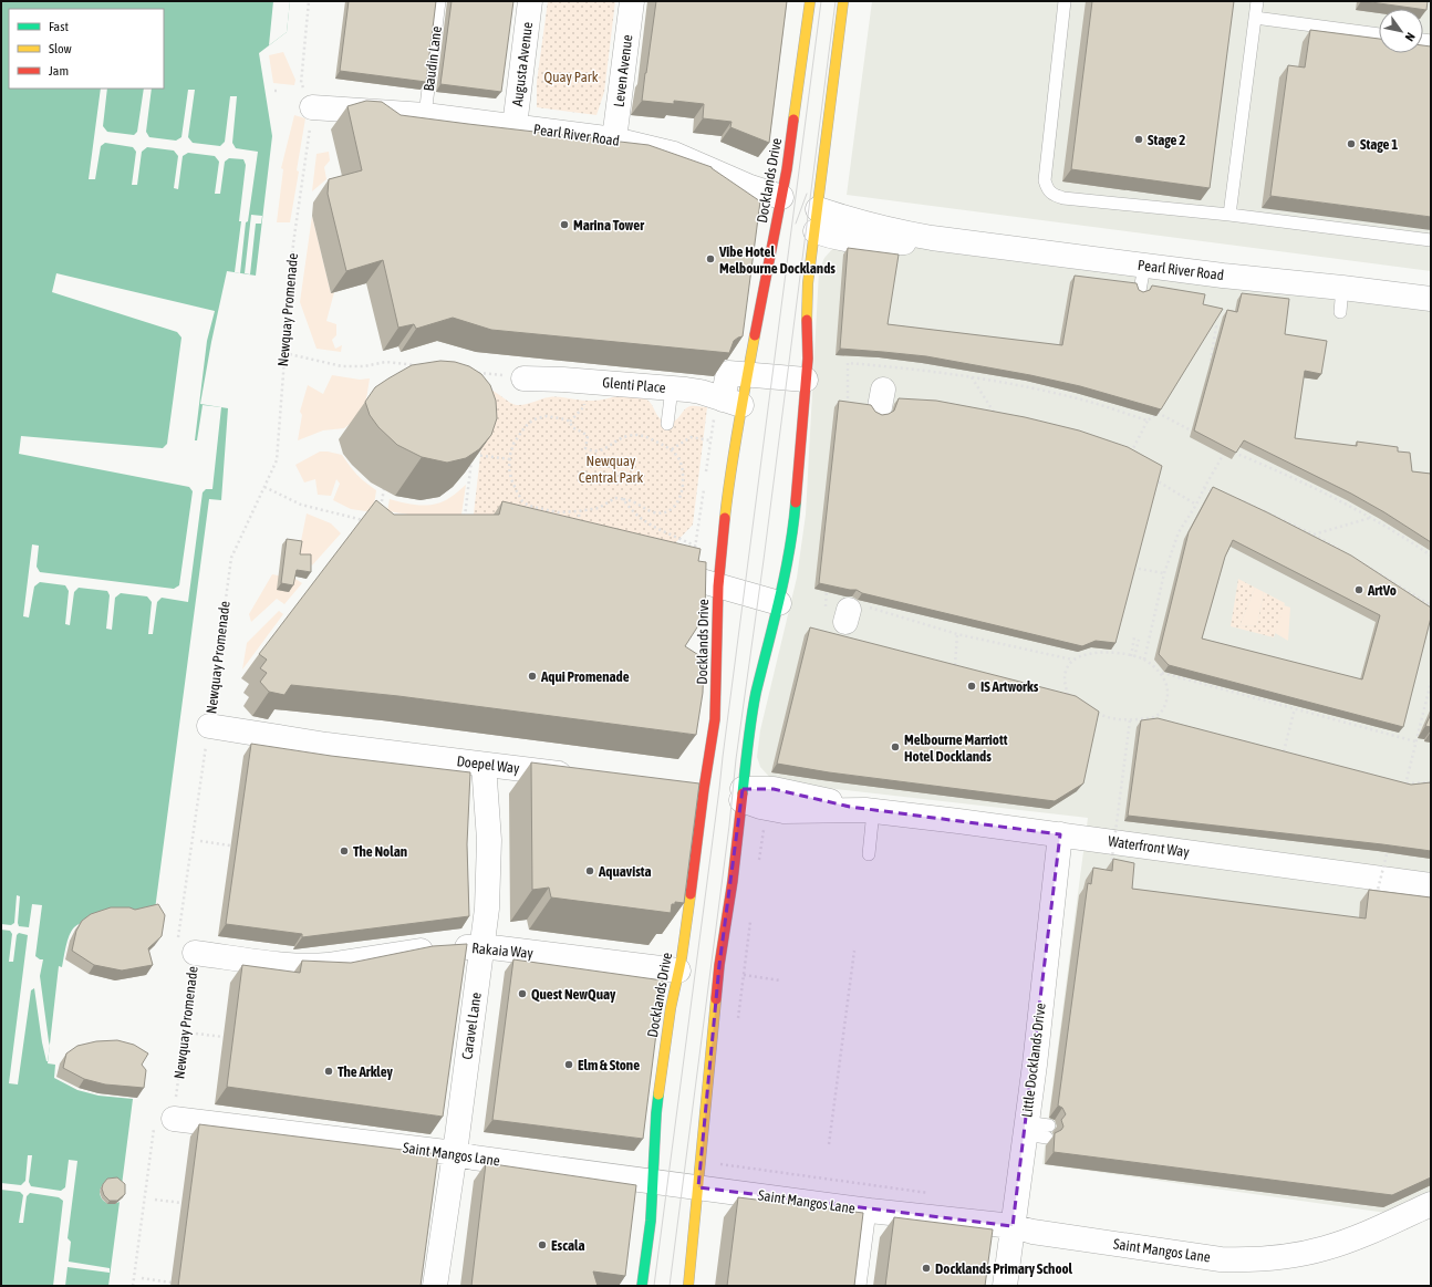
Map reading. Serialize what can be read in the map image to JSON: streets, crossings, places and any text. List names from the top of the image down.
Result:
{
  "streets": {
    "street": [
      "Augusta Avenue",
      "Leven Avenue",
      "Pearl River Road",
      "Docklands Drive",
      "Glenti Place",
      "Doepel Way",
      "Waterfront Way",
      "Rakaia Way",
      "Caravel Lane",
      "Little Docklands Drive",
      "Saint Mangos Lane"
    ],
    "lane": ["Baudin Lane"],
    "path": ["Newquay Promenade"]
  },
  "crossings": [
    ["Baudin Lane", "Pearl River Road"],
    ["Augusta Avenue", "Pearl River Road"],
    ["Leven Avenue", "Pearl River Road"],
    ["Pearl River Road", "Docklands Drive"],
    ["Pearl River Road", "Newquay Promenade"],
    ["Docklands Drive", "Glenti Place"],
    ["Docklands Drive", "Rakaia Way"],
    ["Docklands Drive", "Saint Mangos Lane"],
    ["Newquay Promenade", "Doepel Way"],
    ["Newquay Promenade", "Rakaia Way"],
    ["Newquay Promenade", "Saint Mangos Lane"],
    ["Doepel Way", "Caravel Lane"],
    ["Waterfront Way", "Little Docklands Drive"],
    ["Rakaia Way", "Caravel Lane"],
    ["Caravel Lane", "Saint Mangos Lane"],
    ["Little Docklands Drive", "Saint Mangos Lane"]
  ],
  "parks": ["Quay Park", "Newquay Central Park"],
  "places": [
    "Stage 2",
    "Stage 1",
    "Marina Tower",
    "Vibe Hotel Melbourne Docklands",
    "ArtVo",
    "Aqui Promenade",
    "IS Artworks",
    "Melbourne Marriott Hotel Docklands",
    "The Nolan",
    "Aquavista",
    "Quest NewQuay",
    "Elm & Stone",
    "The Arkley",
    "Escala",
    "Docklands Primary School"
  ],
  "legend": ["Fast", "Slow", "Jam"],
  "north": "bottom right"
}
